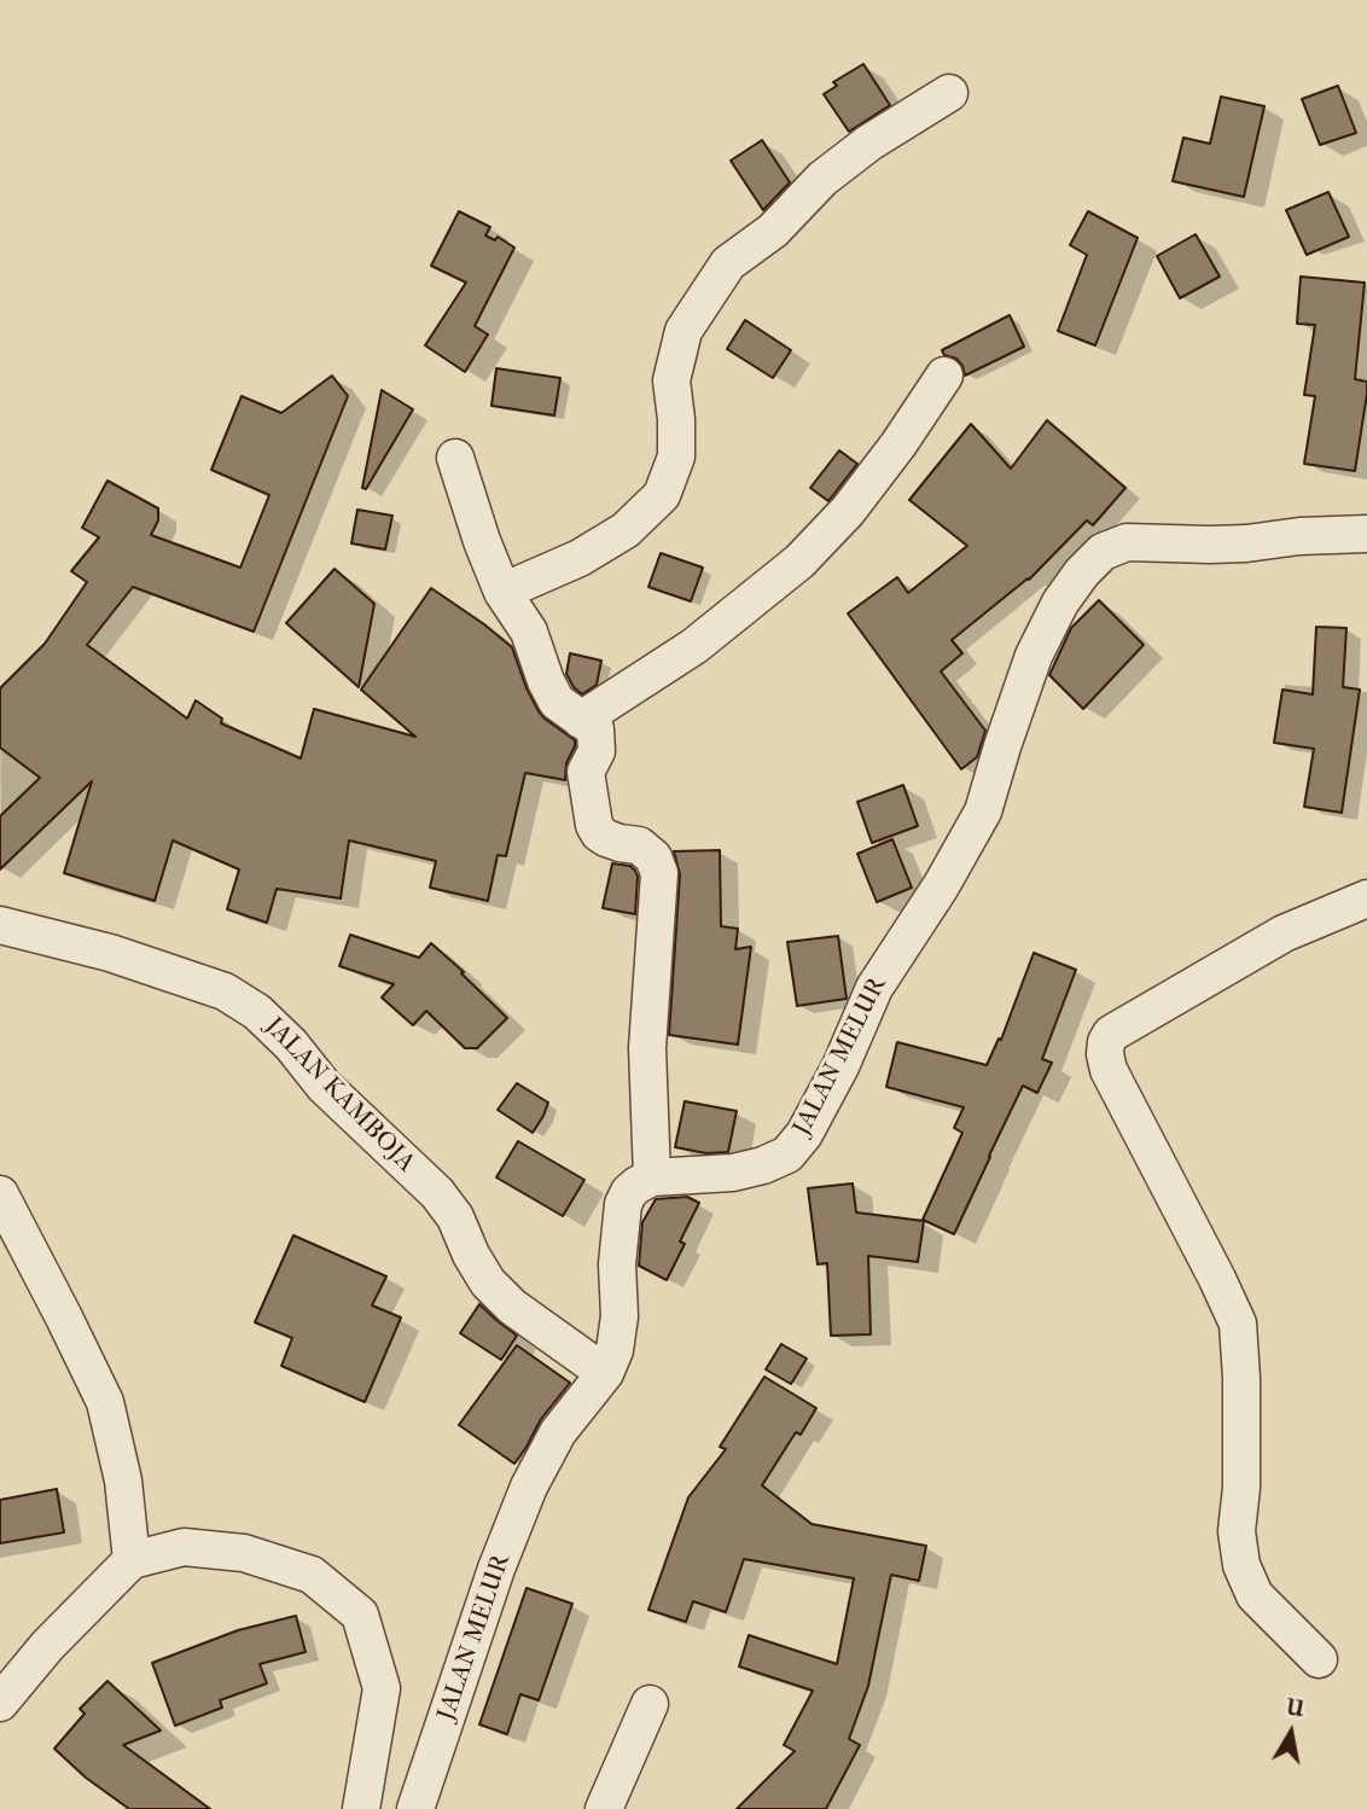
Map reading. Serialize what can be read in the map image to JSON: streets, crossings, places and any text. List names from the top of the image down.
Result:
{
  "streets": {
    "street": ["JALAN MELUR", "JALAN KAMBOJA"]
  },
  "crossings": [
    ["JALAN MELUR", "JALAN KAMBOJA"]
  ],
  "north": "top"
}
